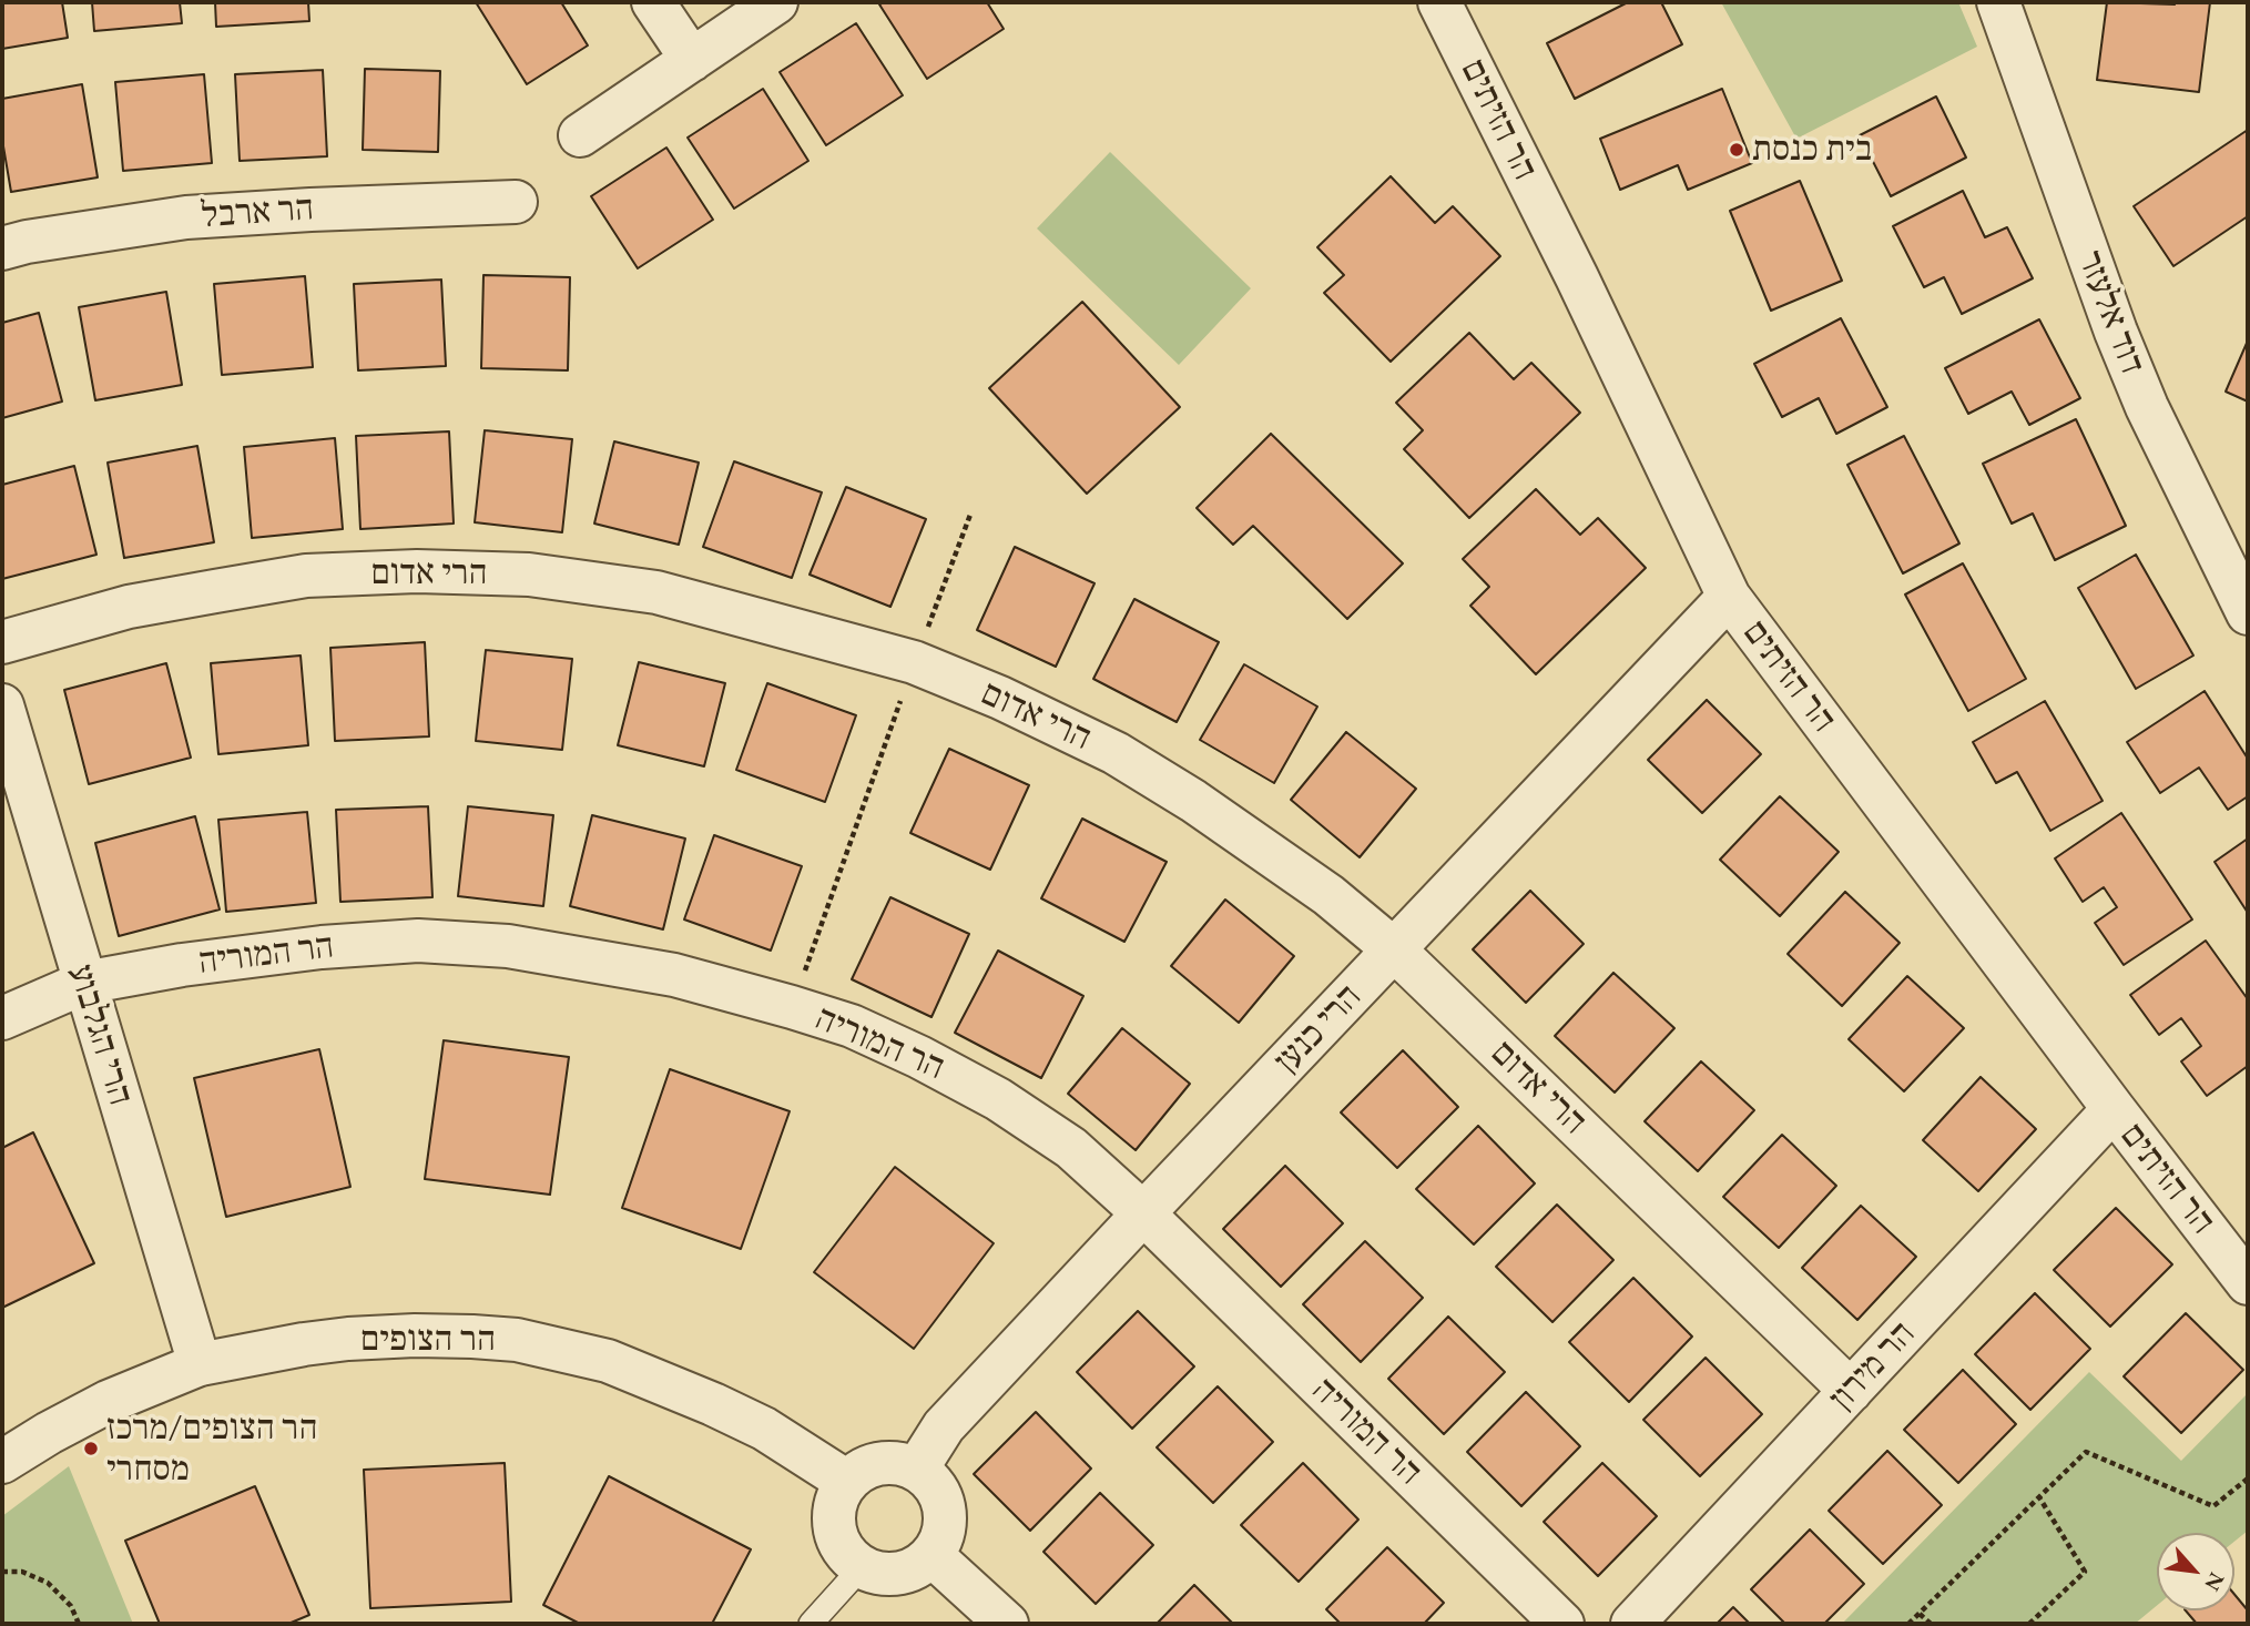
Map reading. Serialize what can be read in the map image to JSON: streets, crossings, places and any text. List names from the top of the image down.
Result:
{
  "streets": {
    "street": [
      "הר הזיתים",
      "הר ארבל",
      "דוד אלעזר",
      "הרי אדום",
      "הר המוריה",
      "הרי כנען",
      "הרי הגלבוע",
      "הר הצופים",
      "הר מירון"
    ]
  },
  "crossings": [
    ["הר הזיתים", "הרי כנען"],
    ["הר הזיתים", "הר מירון"],
    ["הרי אדום", "הרי כנען"],
    ["הרי אדום", "הר מירון"],
    ["הר המוריה", "הרי כנען"],
    ["הר המוריה", "הרי הגלבוע"],
    ["הרי כנען", "הר הצופים"],
    ["הרי הגלבוע", "הר הצופים"]
  ],
  "places": ["בית כנסת", "הר הצופים/מרכז מסחרי"],
  "north": "bottom right"
}
